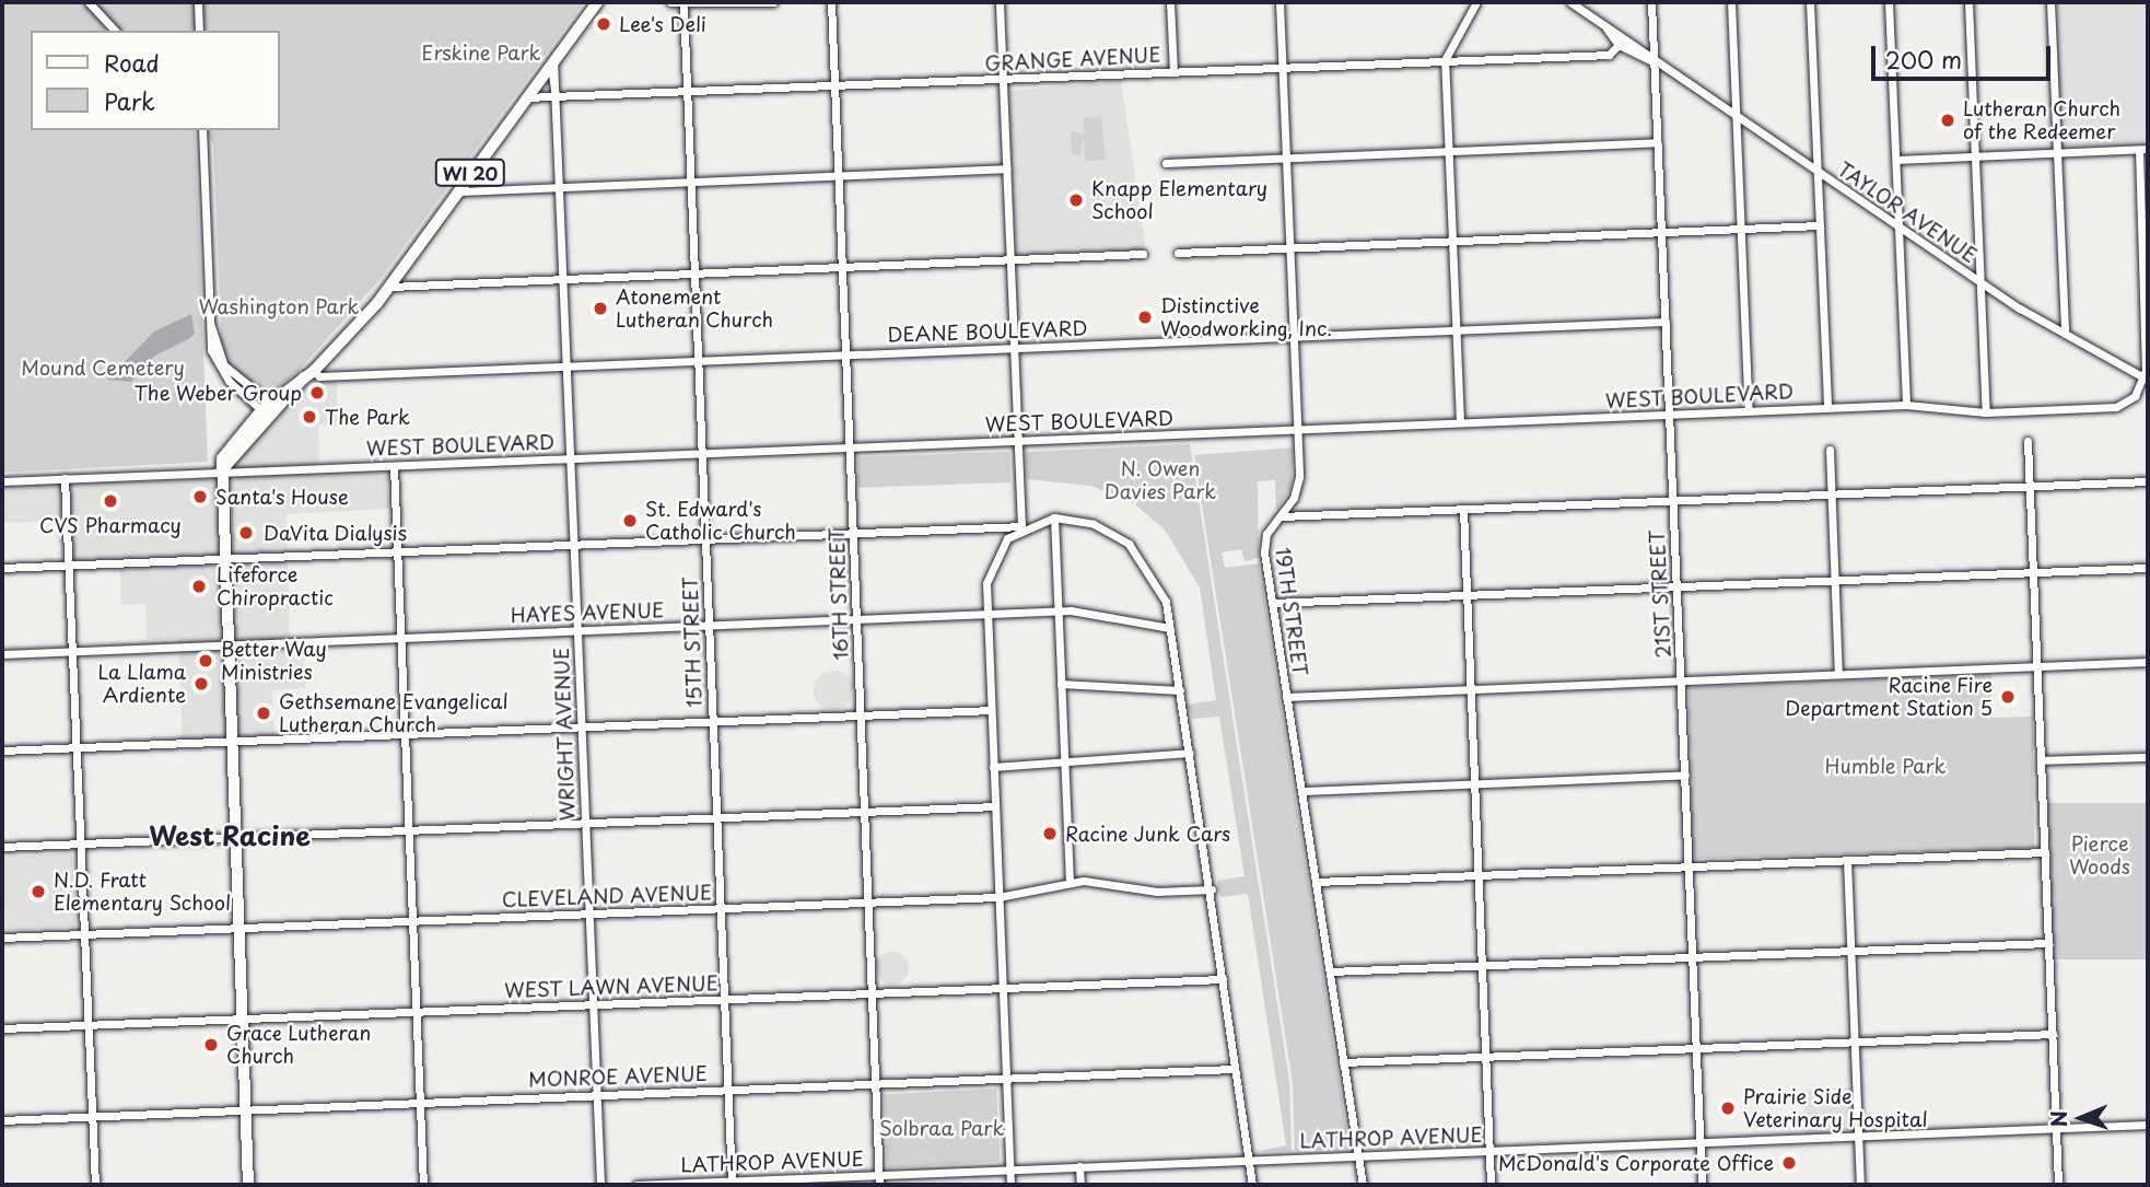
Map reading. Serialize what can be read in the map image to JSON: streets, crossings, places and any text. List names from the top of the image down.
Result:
{
  "streets": {
    "main road": ["WI 20"],
    "street": [
      "GRANGE AVENUE",
      "TAYLOR AVENUE",
      "DEANE BOULEVARD",
      "WEST BOULEVARD",
      "16TH STREET",
      "21ST STREET",
      "19TH STREET",
      "HAYES AVENUE",
      "15TH STREET",
      "WRIGHT AVENUE",
      "CLEVELAND AVENUE",
      "WEST LAWN AVENUE",
      "MONROE AVENUE",
      "LATHROP AVENUE"
    ]
  },
  "crossings": [
    ["GRANGE AVENUE", "WI 20"],
    ["GRANGE AVENUE", "TAYLOR AVENUE"],
    ["GRANGE AVENUE", "16TH STREET"],
    ["GRANGE AVENUE", "19TH STREET"],
    ["GRANGE AVENUE", "15TH STREET"],
    ["GRANGE AVENUE", "WRIGHT AVENUE"],
    ["WI 20", "DEANE BOULEVARD"],
    ["WI 20", "WEST BOULEVARD"],
    ["WI 20", "HAYES AVENUE"],
    ["WI 20", "WRIGHT AVENUE"],
    ["WI 20", "CLEVELAND AVENUE"],
    ["WI 20", "WEST LAWN AVENUE"],
    ["WI 20", "MONROE AVENUE"],
    ["TAYLOR AVENUE", "WEST BOULEVARD"],
    ["TAYLOR AVENUE", "21ST STREET"],
    ["DEANE BOULEVARD", "16TH STREET"],
    ["DEANE BOULEVARD", "21ST STREET"],
    ["DEANE BOULEVARD", "19TH STREET"],
    ["DEANE BOULEVARD", "15TH STREET"],
    ["DEANE BOULEVARD", "WRIGHT AVENUE"],
    ["WEST BOULEVARD", "16TH STREET"],
    ["WEST BOULEVARD", "21ST STREET"],
    ["WEST BOULEVARD", "19TH STREET"],
    ["WEST BOULEVARD", "15TH STREET"],
    ["WEST BOULEVARD", "WRIGHT AVENUE"],
    ["16TH STREET", "HAYES AVENUE"],
    ["16TH STREET", "CLEVELAND AVENUE"],
    ["16TH STREET", "WEST LAWN AVENUE"],
    ["16TH STREET", "MONROE AVENUE"],
    ["16TH STREET", "LATHROP AVENUE"],
    ["21ST STREET", "LATHROP AVENUE"],
    ["19TH STREET", "LATHROP AVENUE"],
    ["HAYES AVENUE", "15TH STREET"],
    ["HAYES AVENUE", "WRIGHT AVENUE"],
    ["15TH STREET", "CLEVELAND AVENUE"],
    ["15TH STREET", "WEST LAWN AVENUE"],
    ["15TH STREET", "MONROE AVENUE"],
    ["15TH STREET", "LATHROP AVENUE"],
    ["WRIGHT AVENUE", "CLEVELAND AVENUE"],
    ["WRIGHT AVENUE", "WEST LAWN AVENUE"],
    ["WRIGHT AVENUE", "MONROE AVENUE"]
  ],
  "districts": ["West Racine"],
  "parks": [
    "Erskine Park",
    "Washington Park",
    "Mound Cemetery",
    "N. Owen Davies Park",
    "Humble Park",
    "Pierce Woods",
    "Solbraa Park"
  ],
  "places": [
    "Lee's Deli",
    "Lutheran Church of the Redeemer",
    "Knapp Elementary School",
    "Atonement Lutheran Church",
    "Distinctive Woodworking, Inc.",
    "The Weber Group",
    "The Park",
    "Santa's House",
    "CVS Pharmacy",
    "St. Edward's Catholic Church",
    "DaVita Dialysis",
    "Lifeforce Chiropractic",
    "Better Way Ministries",
    "La Llama Ardiente",
    "Racine Fire Department Station 5",
    "Gethsemane Evangelical Lutheran Church",
    "Racine Junk Cars",
    "N.D. Fratt Elementary School",
    "Grace Lutheran Church",
    "Prairie Side Veterinary Hospital",
    "McDonald's Corporate Office"
  ],
  "legend": ["Road", "Park"],
  "scale_bar": "200 m",
  "north": "left"
}
